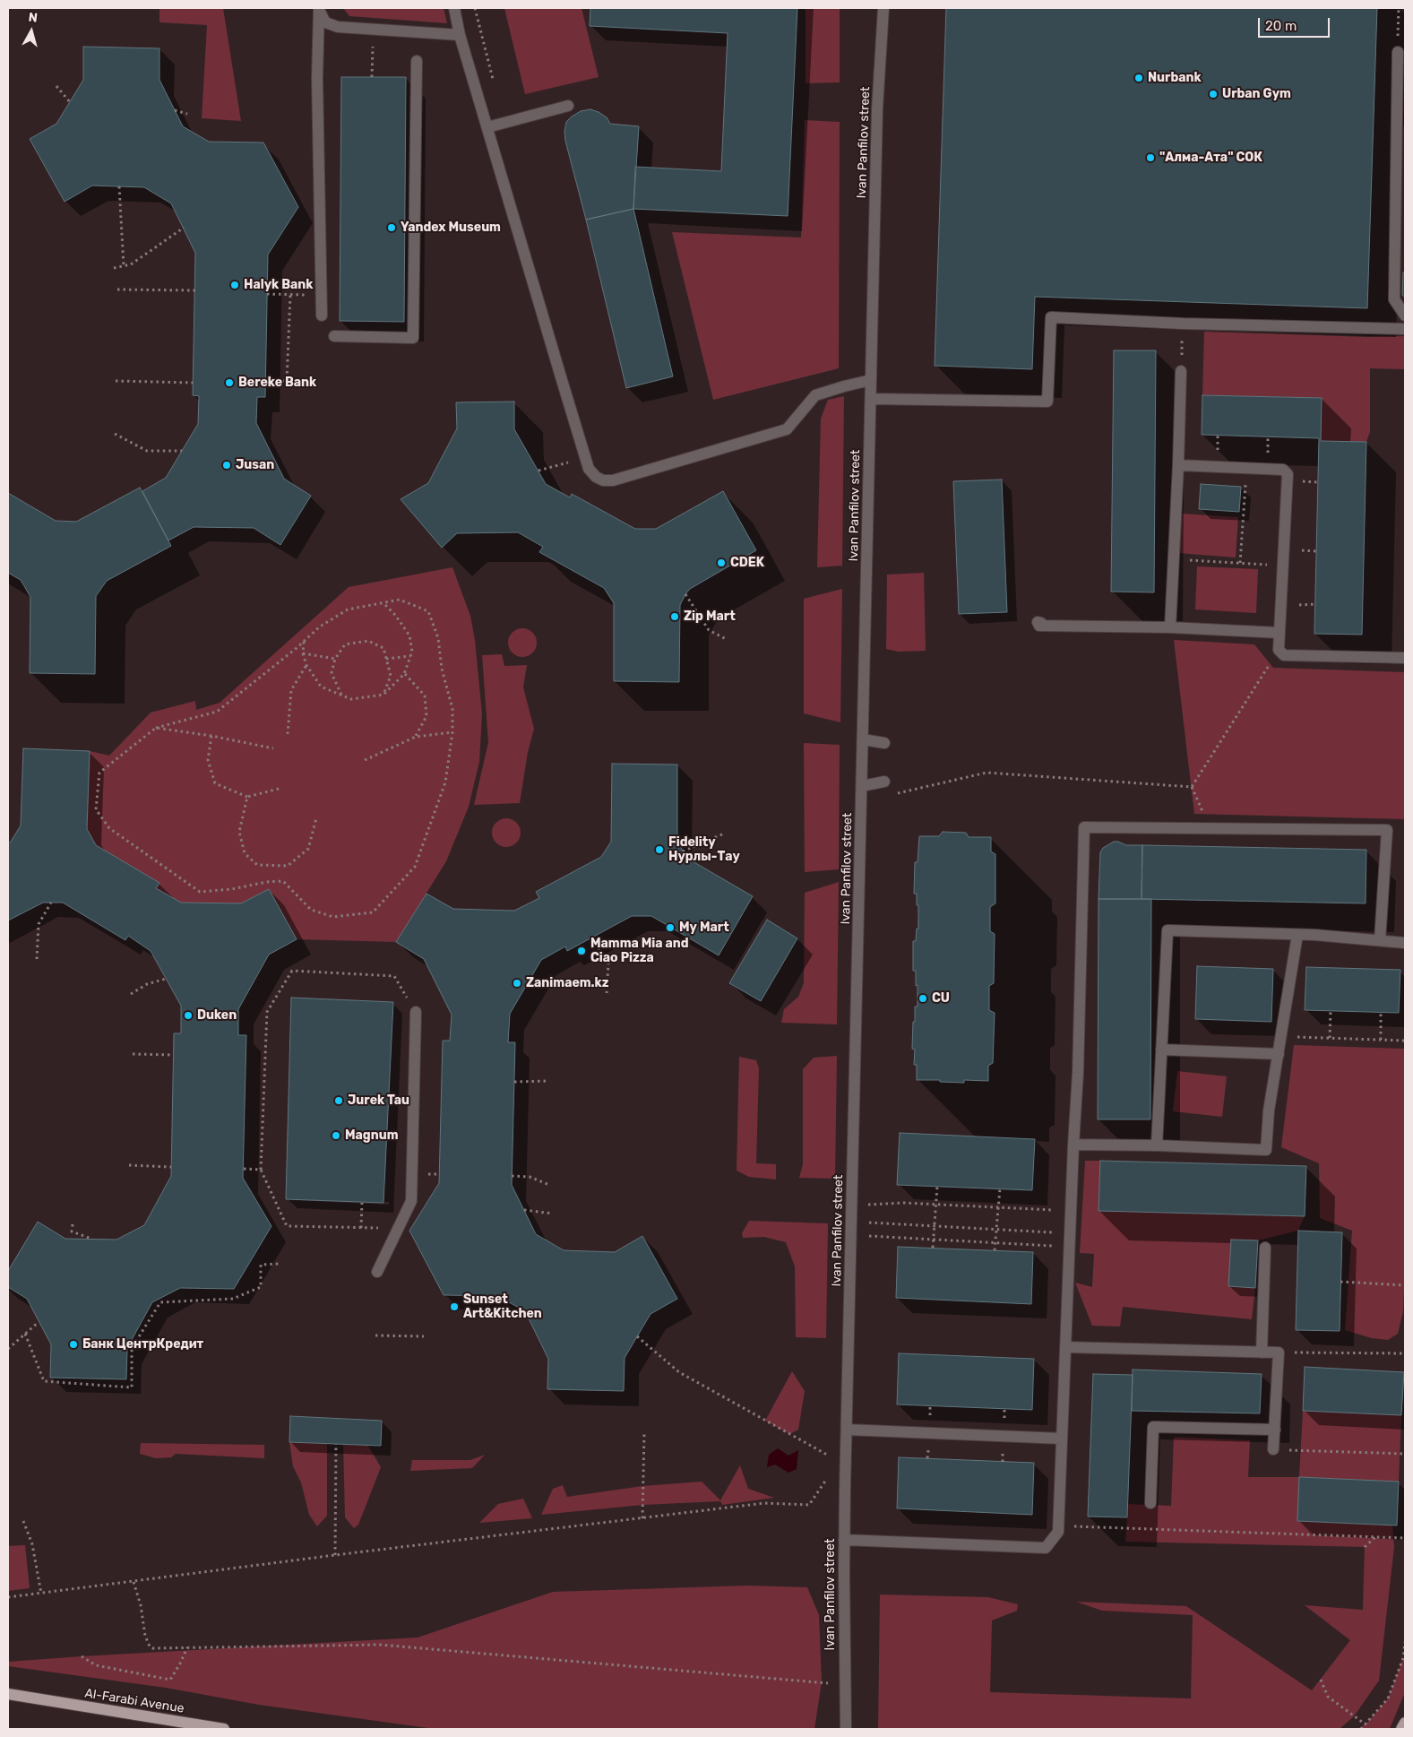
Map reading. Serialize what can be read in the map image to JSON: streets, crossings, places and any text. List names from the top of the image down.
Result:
{
  "streets": {
    "main road": ["Al-Farabi Avenue"],
    "street": ["Ivan Panfilov street"]
  },
  "places": [
    "Nurbank",
    "Urban Gym",
    "\"Алма-Ата\" СОК",
    "Yandex Museum",
    "Halyk Bank",
    "Bereke Bank",
    "Jusan",
    "CDEK",
    "Zip Mart",
    "Fidelity Нурлы-Тау",
    "My Mart",
    "Mamma Mia and Ciao Pizza",
    "Zanimaem.kz",
    "CU",
    "Duken",
    "Jurek Tau",
    "Magnum",
    "Sunset Art&Kitchen",
    "Банк ЦентрКредит"
  ],
  "scale_bar": "20 m",
  "north": "top"
}
